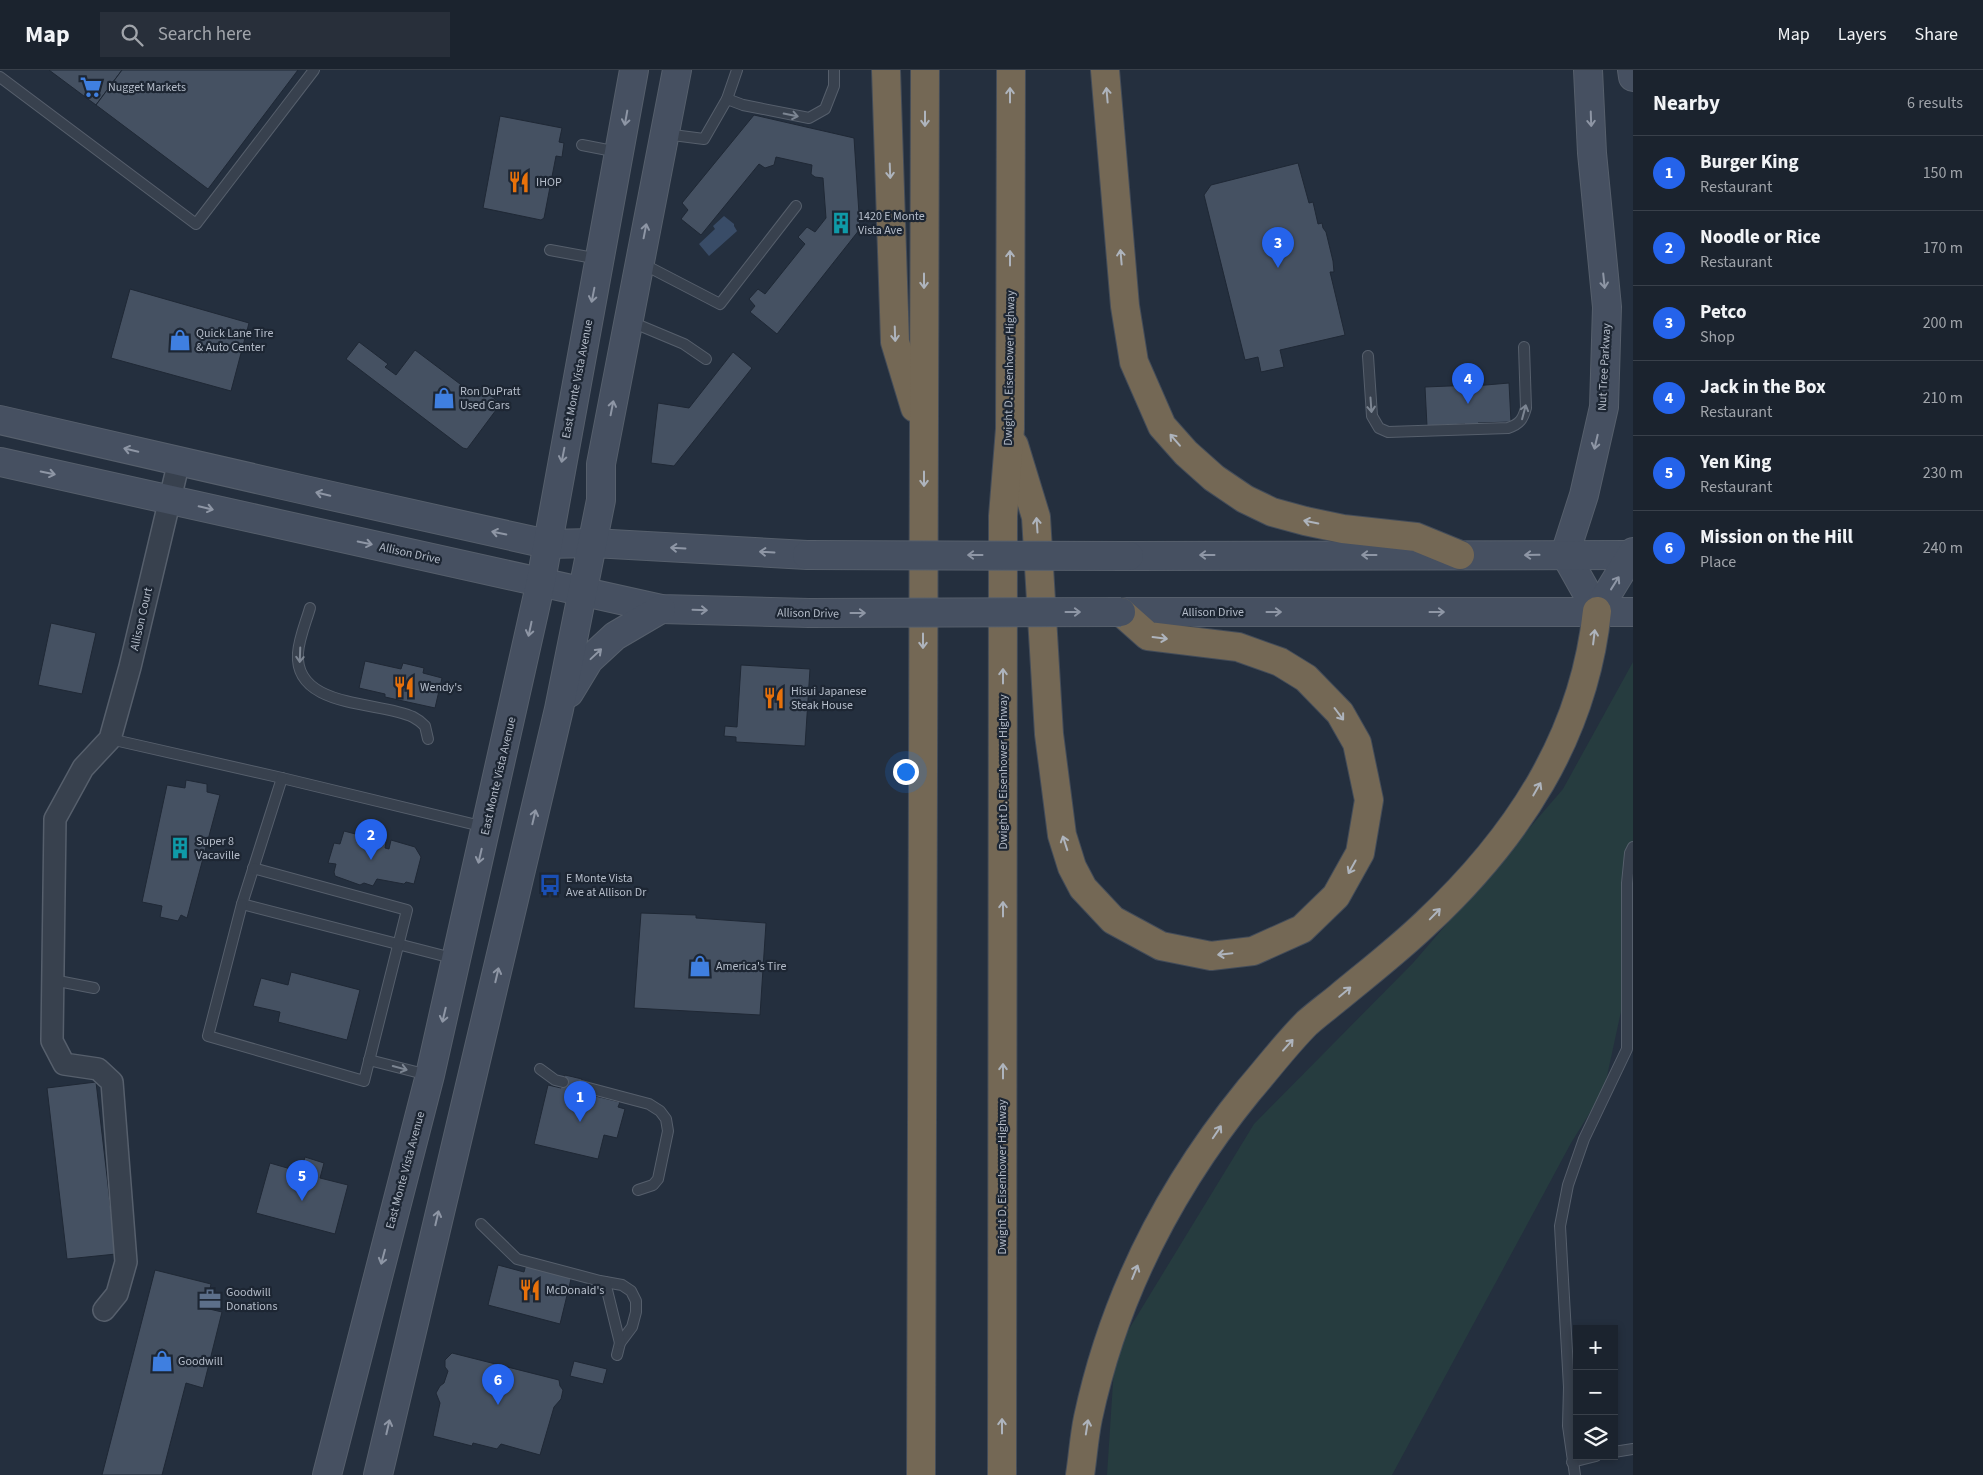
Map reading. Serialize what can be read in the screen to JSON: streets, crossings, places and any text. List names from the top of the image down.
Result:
{
  "streets": {
    "highway": ["Dwight D. Eisenhower Highway"],
    "main road": ["Nut Tree Parkway", "East Monte Vista Avenue", "Allison Drive"],
    "street": ["Allison Court"]
  },
  "crossings": [
    ["East Monte Vista Avenue", "Allison Drive"],
    ["Allison Drive", "Allison Court"]
  ],
  "one_way": ["Nut Tree Parkway"],
  "places": {
    "supermarket": ["Nugget Markets"],
    "restaurant": [
      "IHOP",
      "Wendy's",
      "Hisui Japanese Steak House",
      "McDonald's"
    ],
    "building": ["1420 E Monte Vista Ave", "Super 8 Vacaville"],
    "shop": [
      "Quick Lane Tire & Auto Center",
      "Ron DuPratt Used Cars",
      "America's Tire",
      "Goodwill"
    ],
    "bus stop": ["E Monte Vista Ave at Allison Dr"],
    "office": ["Goodwill Donations"]
  },
  "page": {
    "header": "Map",
    "search": "Search here",
    "nav": ["Map", "Layers", "Share"],
    "heading": ["Nearby", "6 results"],
    "list": [
      {
        "mark": "1",
        "name": "Burger King",
        "note": "Restaurant",
        "value": "150 m"
      },
      {
        "mark": "2",
        "name": "Noodle or Rice",
        "note": "Restaurant",
        "value": "170 m"
      },
      {
        "mark": "3",
        "name": "Petco",
        "note": "Shop",
        "value": "200 m"
      },
      {
        "mark": "4",
        "name": "Jack in the Box",
        "note": "Restaurant",
        "value": "210 m"
      },
      {
        "mark": "5",
        "name": "Yen King",
        "note": "Restaurant",
        "value": "230 m"
      },
      {
        "mark": "6",
        "name": "Mission on the Hill",
        "note": "Place",
        "value": "240 m"
      }
    ],
    "pins": [
      "3",
      "4",
      "2",
      "1",
      "5",
      "6"
    ],
    "map_buttons": ["+", "−"]
  }
}
